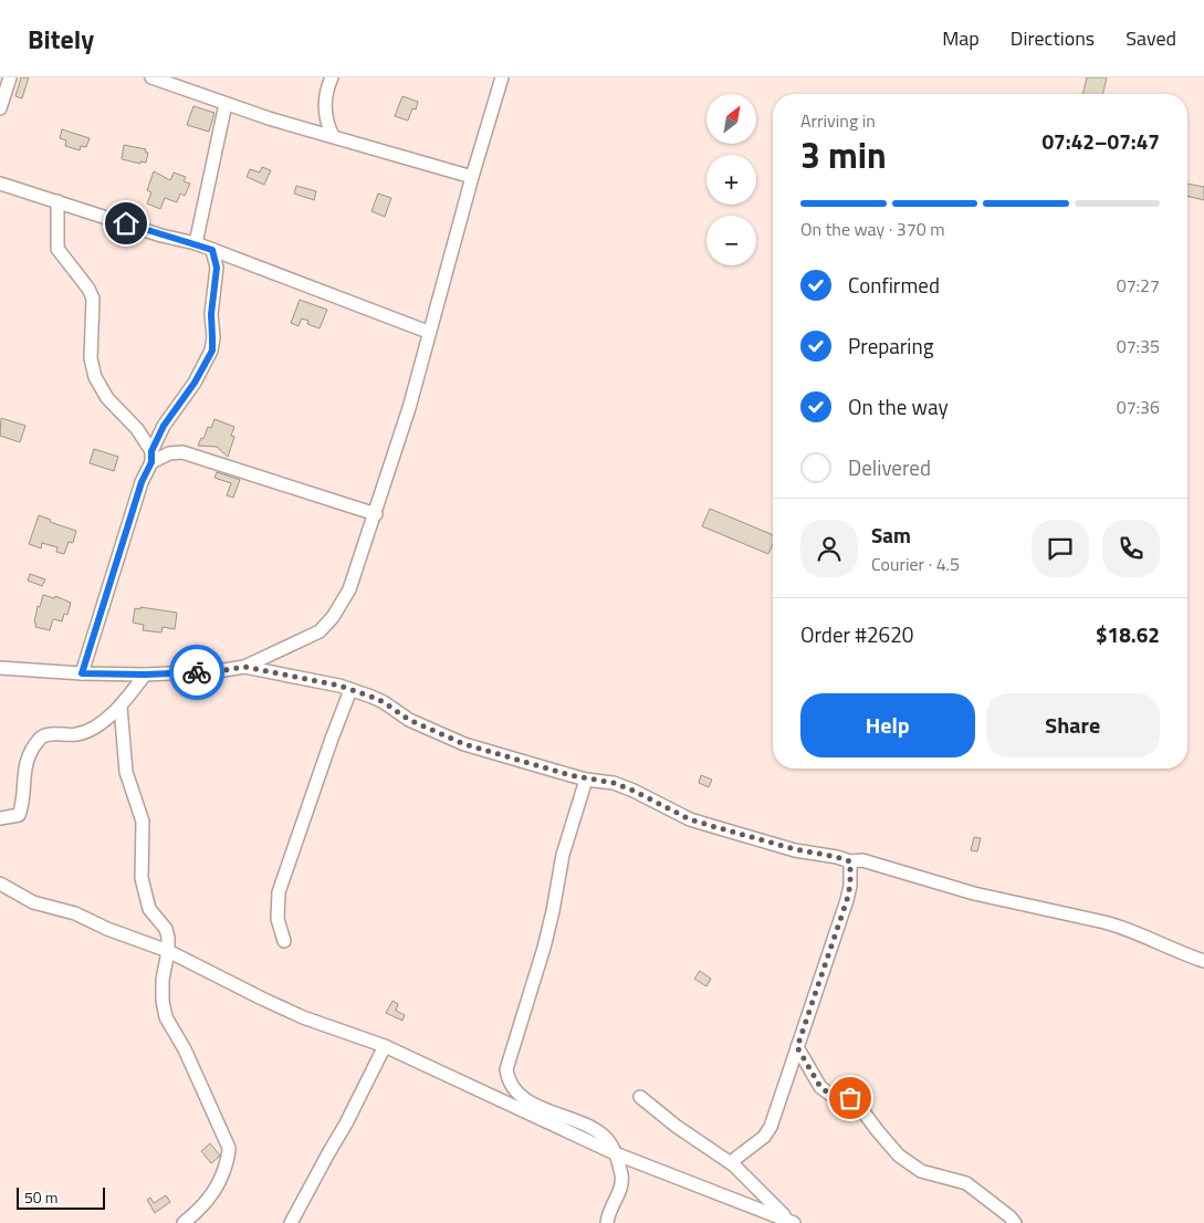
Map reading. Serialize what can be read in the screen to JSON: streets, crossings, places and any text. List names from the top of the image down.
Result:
{
  "scale_bar": "50 m",
  "north": "top right",
  "page": {
    "header": "Bitely",
    "nav": ["Map", "Directions", "Saved"],
    "map_buttons": ["+", "−"],
    "heading": ["3 min", "Arriving in", "07:42–07:47"],
    "panel": [
      "Sam",
      "Courier · 4.5",
      "Order #2620",
      "$18.62"
    ],
    "bar": "On the way · 370 m",
    "list": [
      ["Confirmed", "07:27"],
      ["Preparing", "07:35"],
      ["On the way", "07:36"],
      "Delivered"
    ],
    "buttons": ["Help", "Share"],
    "scale": "50 m"
  }
}
